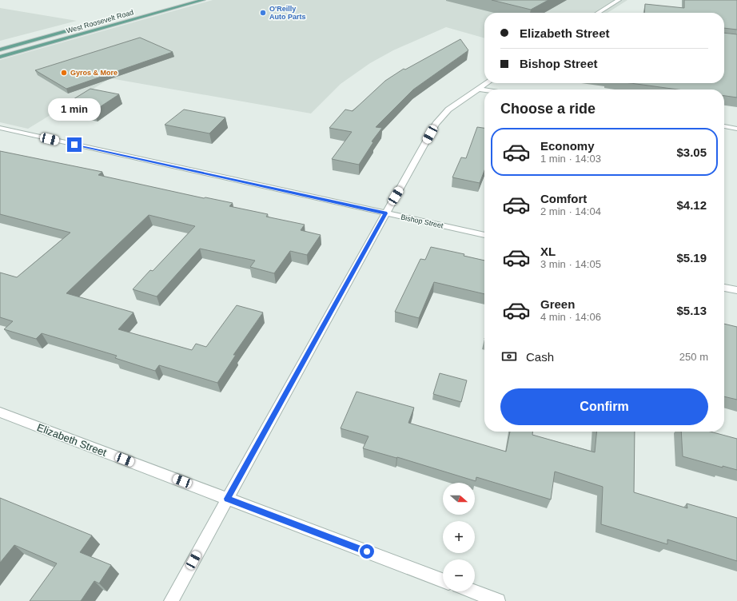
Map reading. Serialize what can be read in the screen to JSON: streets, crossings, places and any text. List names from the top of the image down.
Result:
{
  "streets": {
    "main road": ["West Roosevelt Road"],
    "street": ["Bishop Street", "Elizabeth Street"]
  },
  "places": ["O'Reilly Auto Parts", "Gyros & More"],
  "north": "right",
  "page": {
    "banner": ["Elizabeth Street", "Bishop Street"],
    "heading": "Choose a ride",
    "bubble": "1 min",
    "list": [
      {
        "name": "Economy",
        "note": "1 min · 14:03",
        "value": "$3.05"
      },
      {
        "name": "Comfort",
        "note": "2 min · 14:04",
        "value": "$4.12"
      },
      {
        "name": "XL",
        "note": "3 min · 14:05",
        "value": "$5.19"
      },
      {
        "name": "Green",
        "note": "4 min · 14:06",
        "value": "$5.13"
      }
    ],
    "pay": ["Cash", "250 m"],
    "buttons": "Confirm",
    "map_buttons": ["+", "−"]
  }
}
